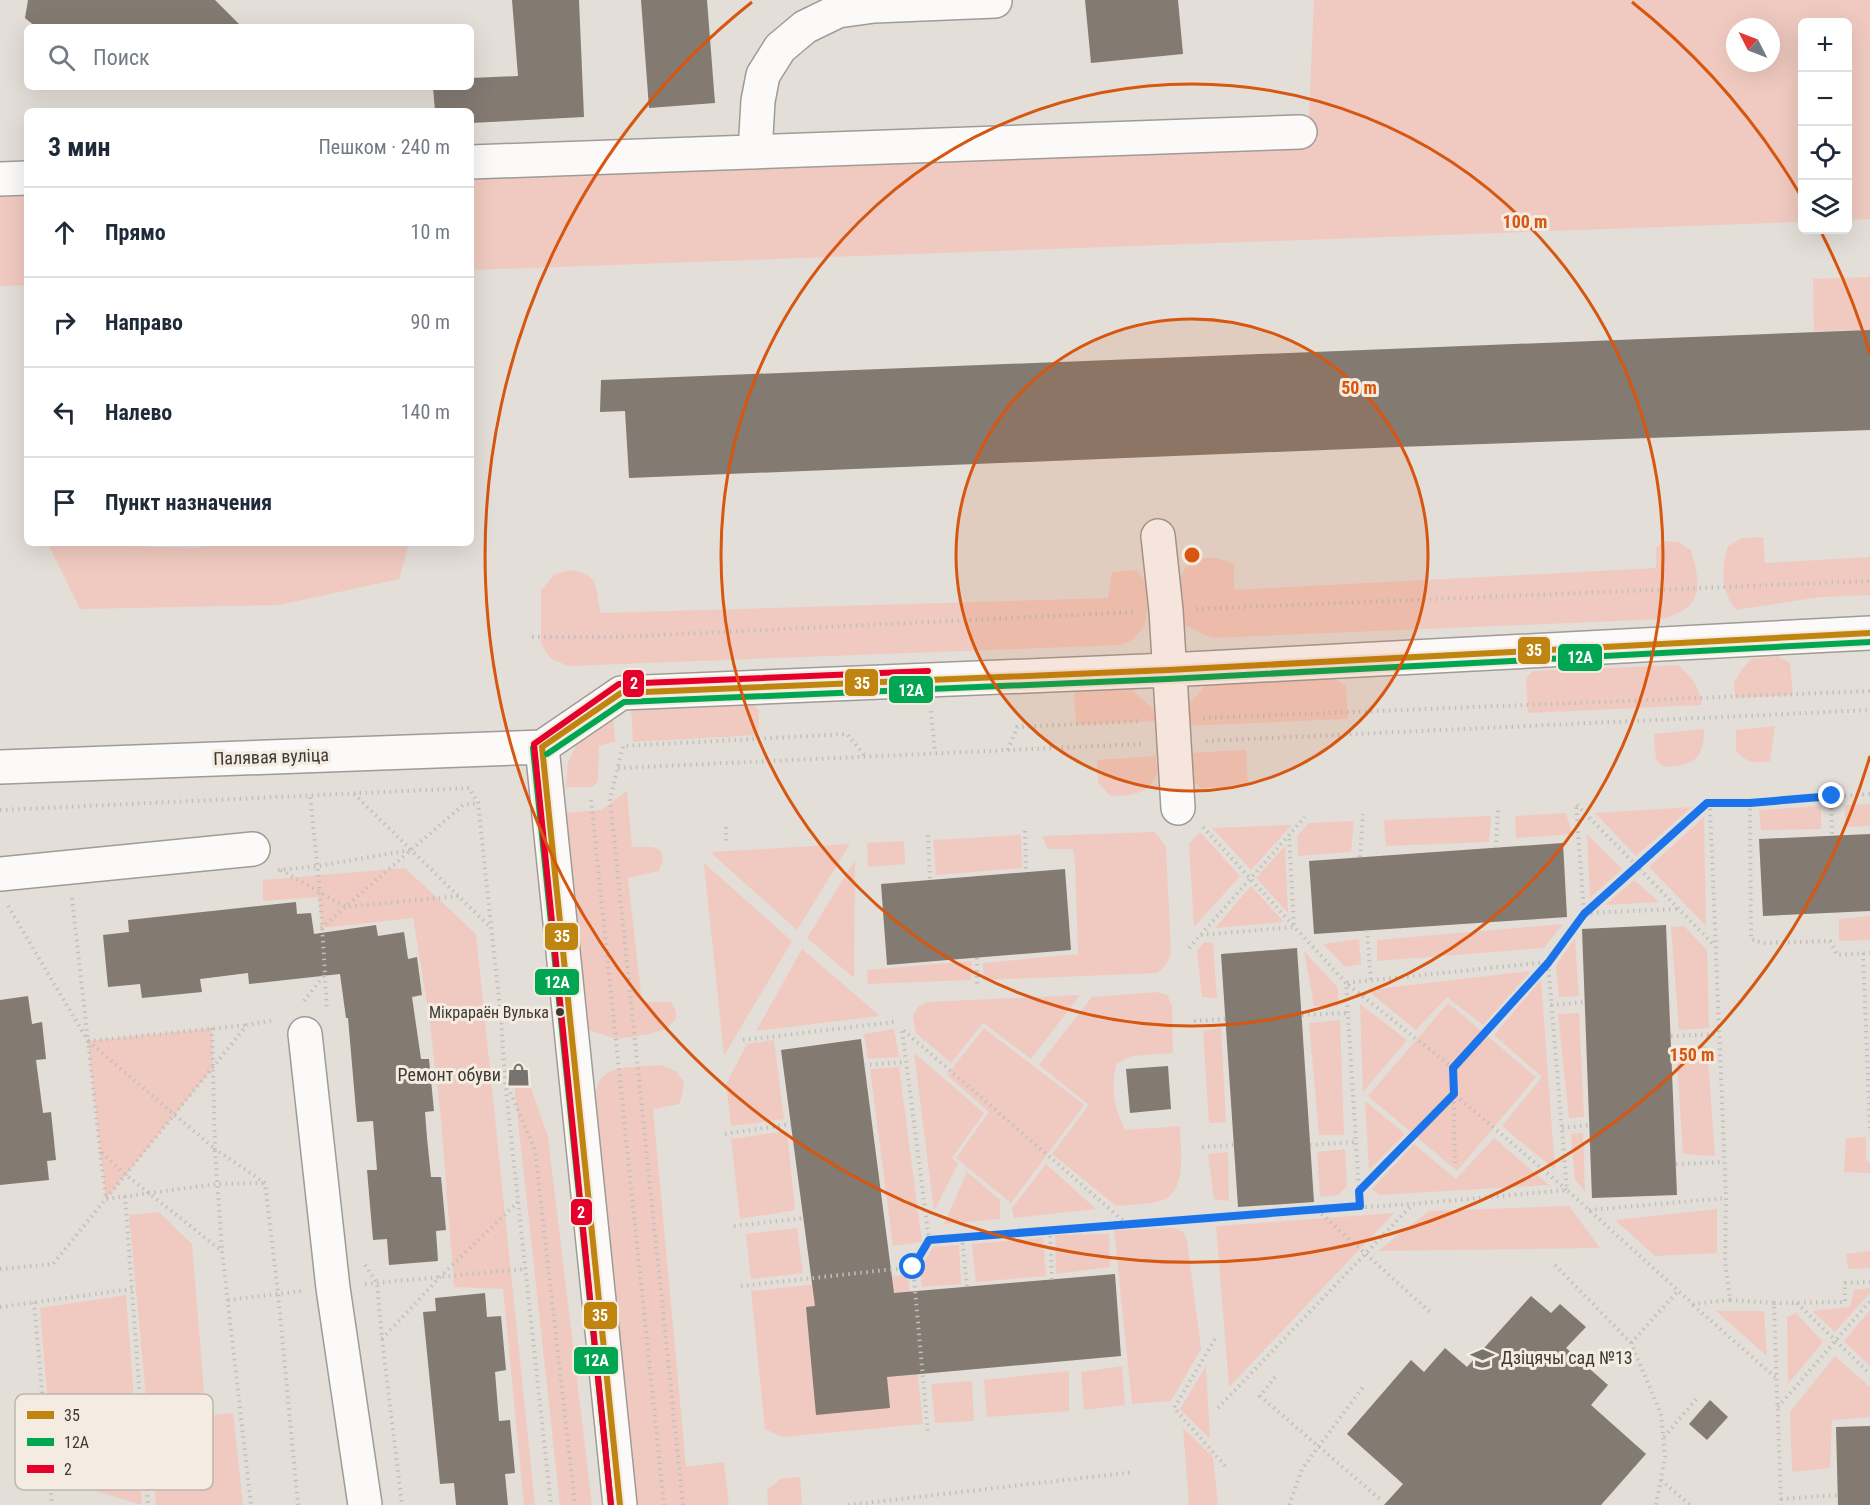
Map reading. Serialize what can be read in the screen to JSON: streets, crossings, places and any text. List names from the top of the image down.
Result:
{
  "streets": {
    "street": ["Палявая вуліца"]
  },
  "places": {
    "other": ["Мікрараён Вулька"],
    "shop": ["Ремонт обуви"],
    "school or university": ["Дзіцячы сад №13"]
  },
  "lines": ["transit line 35", "transit line 12А", "transit line 2"],
  "legend": ["35", "12А", "2"],
  "north": "top left",
  "page": {
    "map_buttons": ["+", "−"],
    "search": "Поиск",
    "heading": ["3 мин", "Пешком · 240 m"],
    "list": [
      ["Прямо", "10 m"],
      ["Направо", "90 m"],
      ["Налево", "140 m"],
      "Пункт назначения"
    ]
  },
  "rings": ["100 m", "50 m", "150 m"]
}
